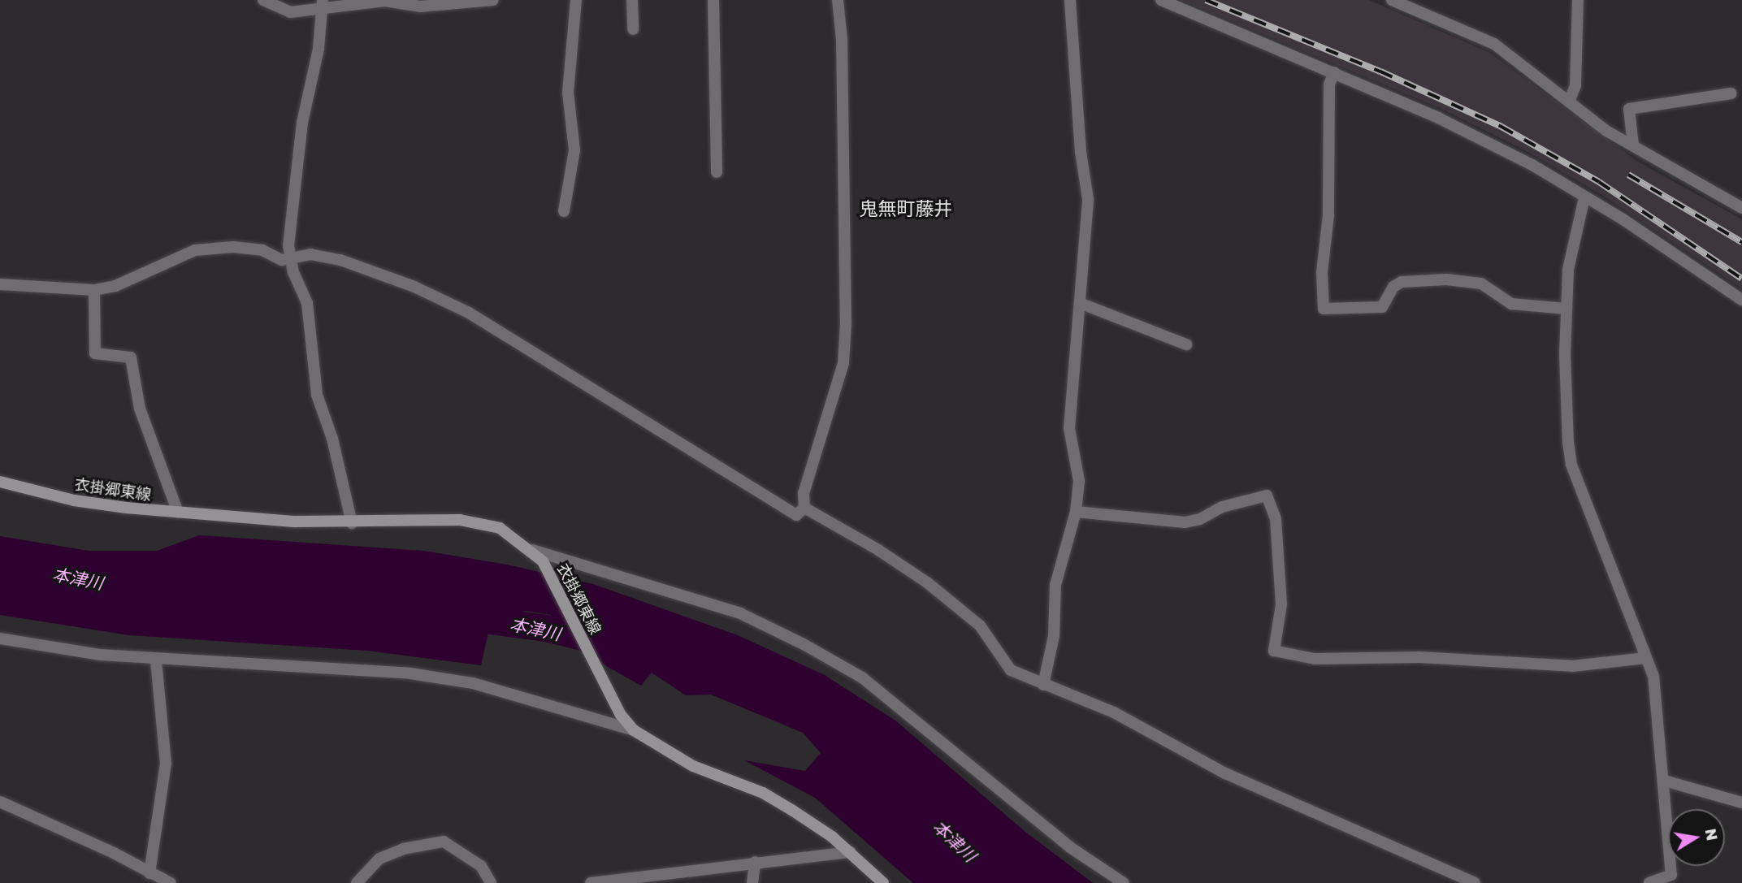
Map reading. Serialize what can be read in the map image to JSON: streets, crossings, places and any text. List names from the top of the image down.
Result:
{
  "streets": {
    "main road": ["衣掛郷東線"]
  },
  "districts": ["鬼無町藤井"],
  "water": ["本津川"],
  "north": "right"
}
